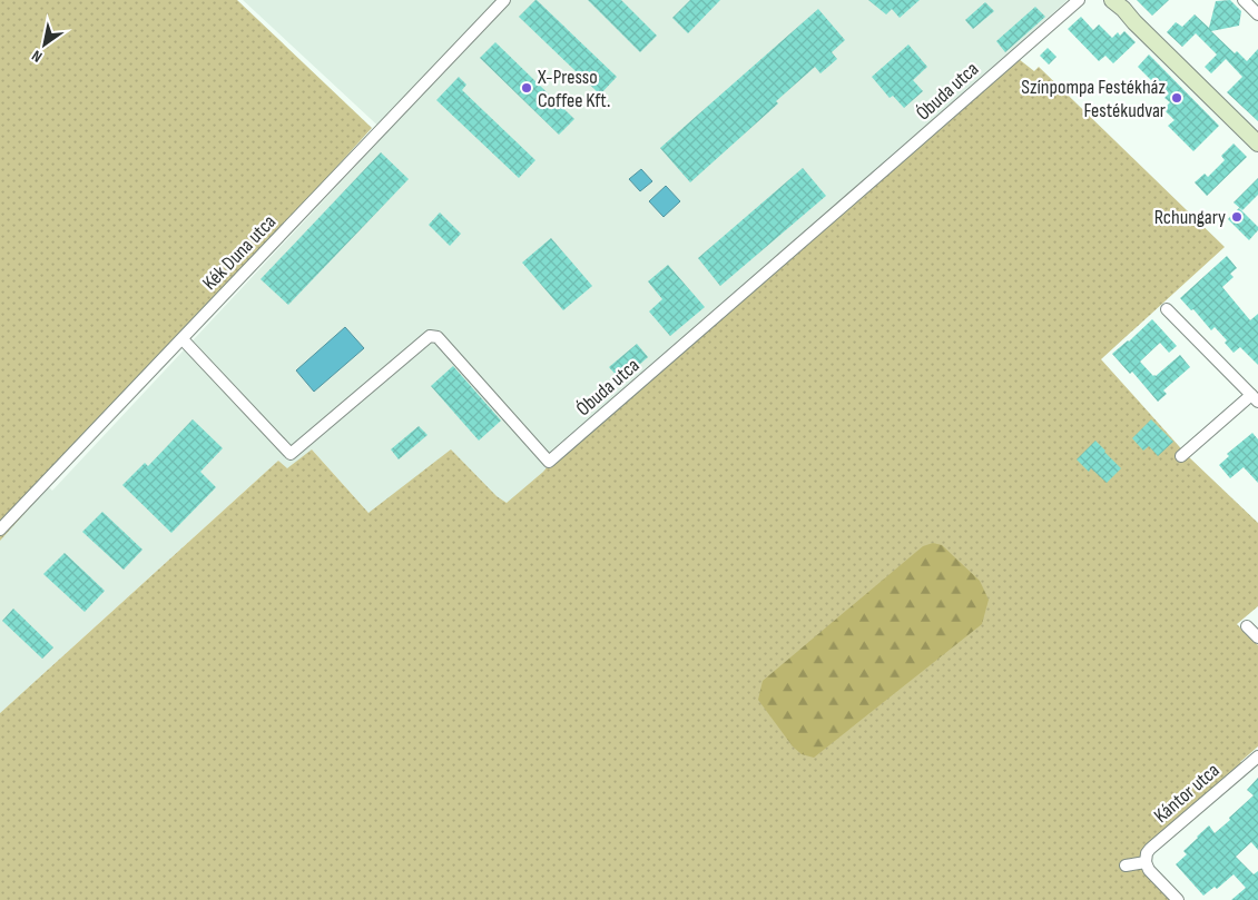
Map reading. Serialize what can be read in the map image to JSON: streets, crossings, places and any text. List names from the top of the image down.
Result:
{
  "streets": {
    "street": ["Óbuda utca", "Kék Duna utca", "Kántor utca"]
  },
  "crossings": [
    ["Óbuda utca", "Kék Duna utca"]
  ],
  "places": ["X-Presso Coffee Kft.", "Színpompa Festékház Festékudvar", "Rchungary"],
  "north": "bottom left"
}
